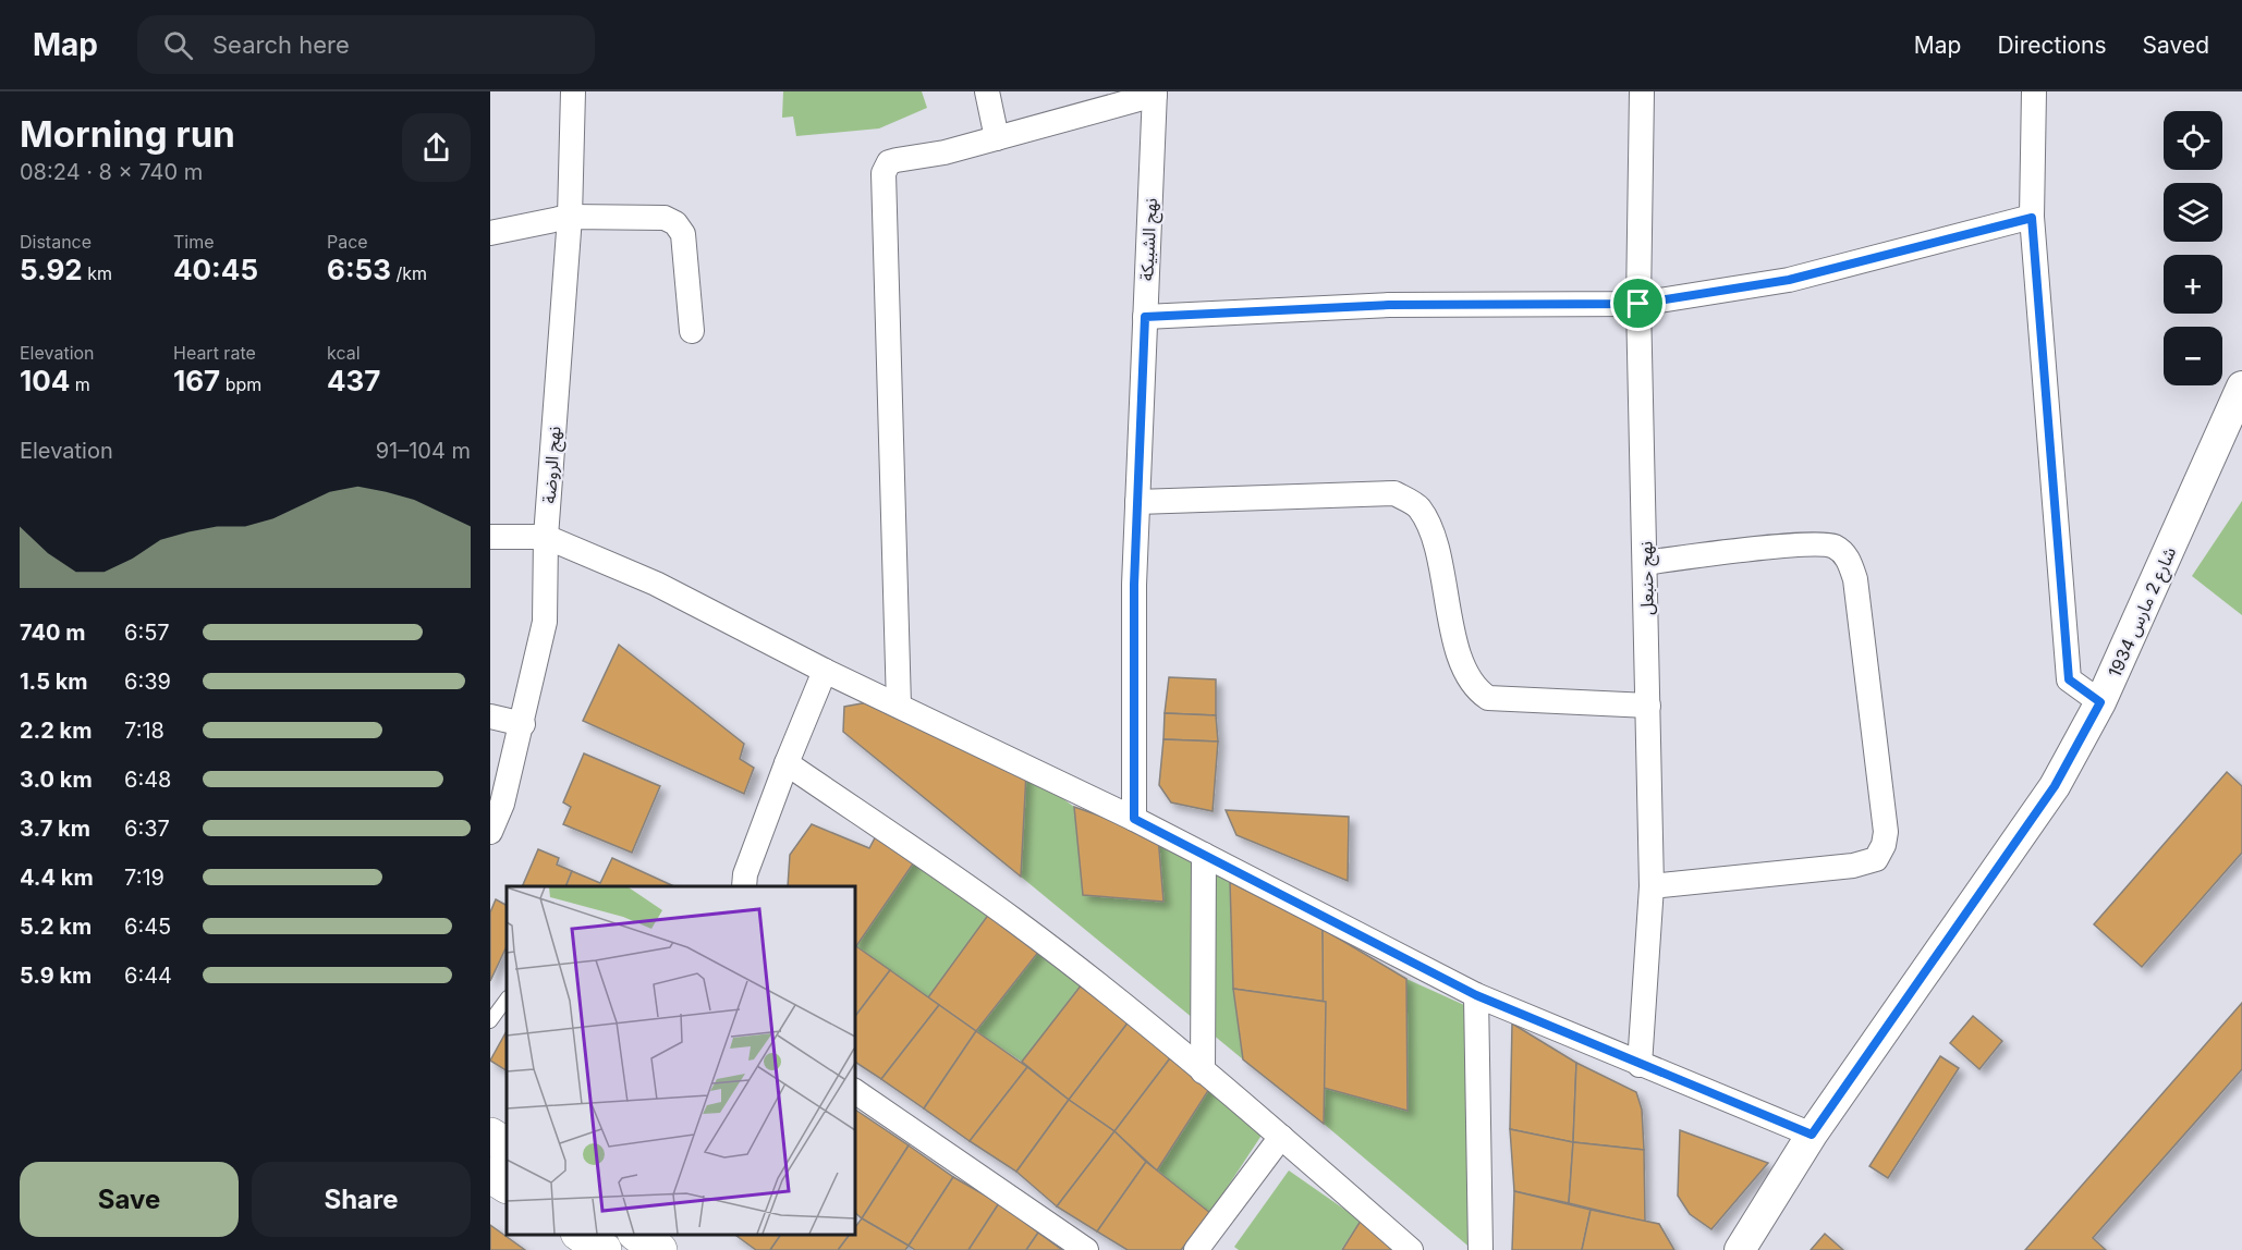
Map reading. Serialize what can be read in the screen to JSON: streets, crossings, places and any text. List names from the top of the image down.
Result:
{
  "streets": {
    "street": [
      "نهج الشبيكة",
      "نهج الروضة",
      "نهج حنبعل",
      "شارع 2 مارس 1934"
    ]
  },
  "page": {
    "header": "Map",
    "search": "Search here",
    "nav": ["Map", "Directions", "Saved"],
    "heading": ["Morning run", "08:24 · 8 × 740 m"],
    "map_buttons": ["+", "−"],
    "stats": [
      ["Distance", "5.92 km"],
      ["Time", "40:45"],
      ["Pace", "6:53 /km"],
      ["Elevation", "104 m"],
      ["Heart rate", "167 bpm"],
      ["kcal", "437"]
    ],
    "chart": ["Elevation", "91–104 m"],
    "list": [
      {
        "name": "740 m",
        "note": "6:57"
      },
      {
        "name": "1.5 km",
        "note": "6:39"
      },
      {
        "name": "2.2 km",
        "note": "7:18"
      },
      {
        "name": "3.0 km",
        "note": "6:48"
      },
      {
        "name": "3.7 km",
        "note": "6:37"
      },
      {
        "name": "4.4 km",
        "note": "7:19"
      },
      {
        "name": "5.2 km",
        "note": "6:45"
      },
      {
        "name": "5.9 km",
        "note": "6:44"
      }
    ],
    "buttons": ["Save", "Share"]
  }
}
